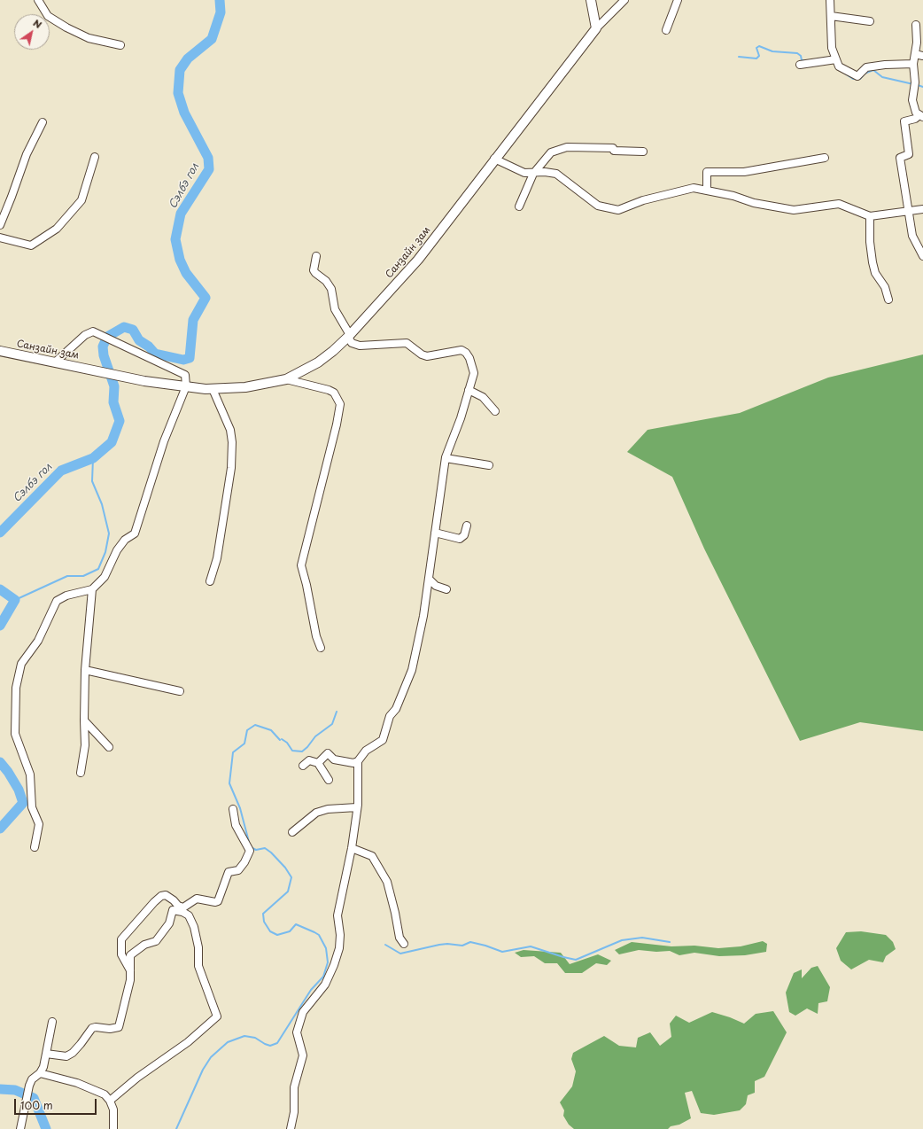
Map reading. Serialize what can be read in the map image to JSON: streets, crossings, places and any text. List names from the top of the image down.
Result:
{
  "streets": {
    "main road": ["Санзайн зам"]
  },
  "water": ["Сэлбэ гол"],
  "scale_bar": "100 m",
  "north": "top right"
}
